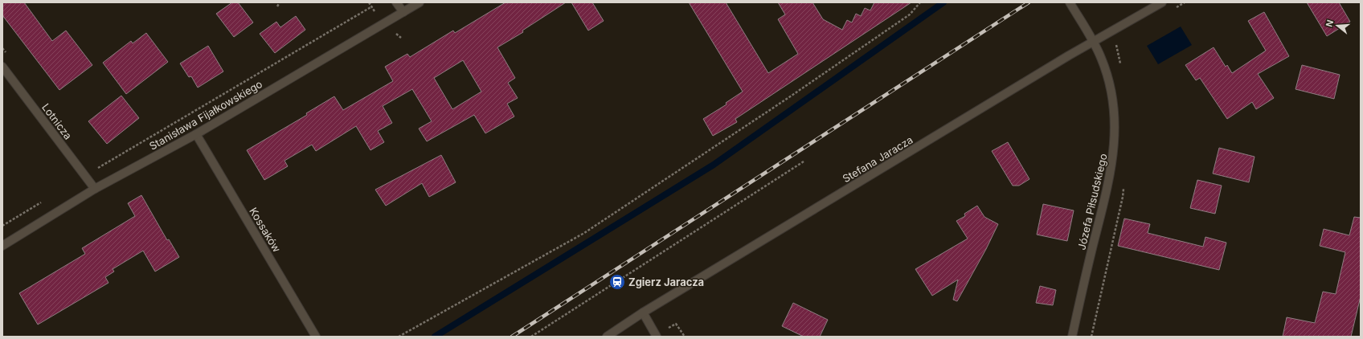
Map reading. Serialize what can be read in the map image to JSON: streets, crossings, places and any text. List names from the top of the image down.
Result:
{
  "streets": {
    "street": [
      "Stanisława Fijałkowskiego",
      "Lotnicza",
      "Stefana Jaracza",
      "Józefa Piłsudskiego",
      "Kossaków"
    ]
  },
  "crossings": [
    ["Stanisława Fijałkowskiego", "Lotnicza"],
    ["Stanisława Fijałkowskiego", "Kossaków"],
    ["Stefana Jaracza", "Józefa Piłsudskiego"]
  ],
  "places": {
    "station": ["Zgierz Jaracza"]
  },
  "north": "left"
}
